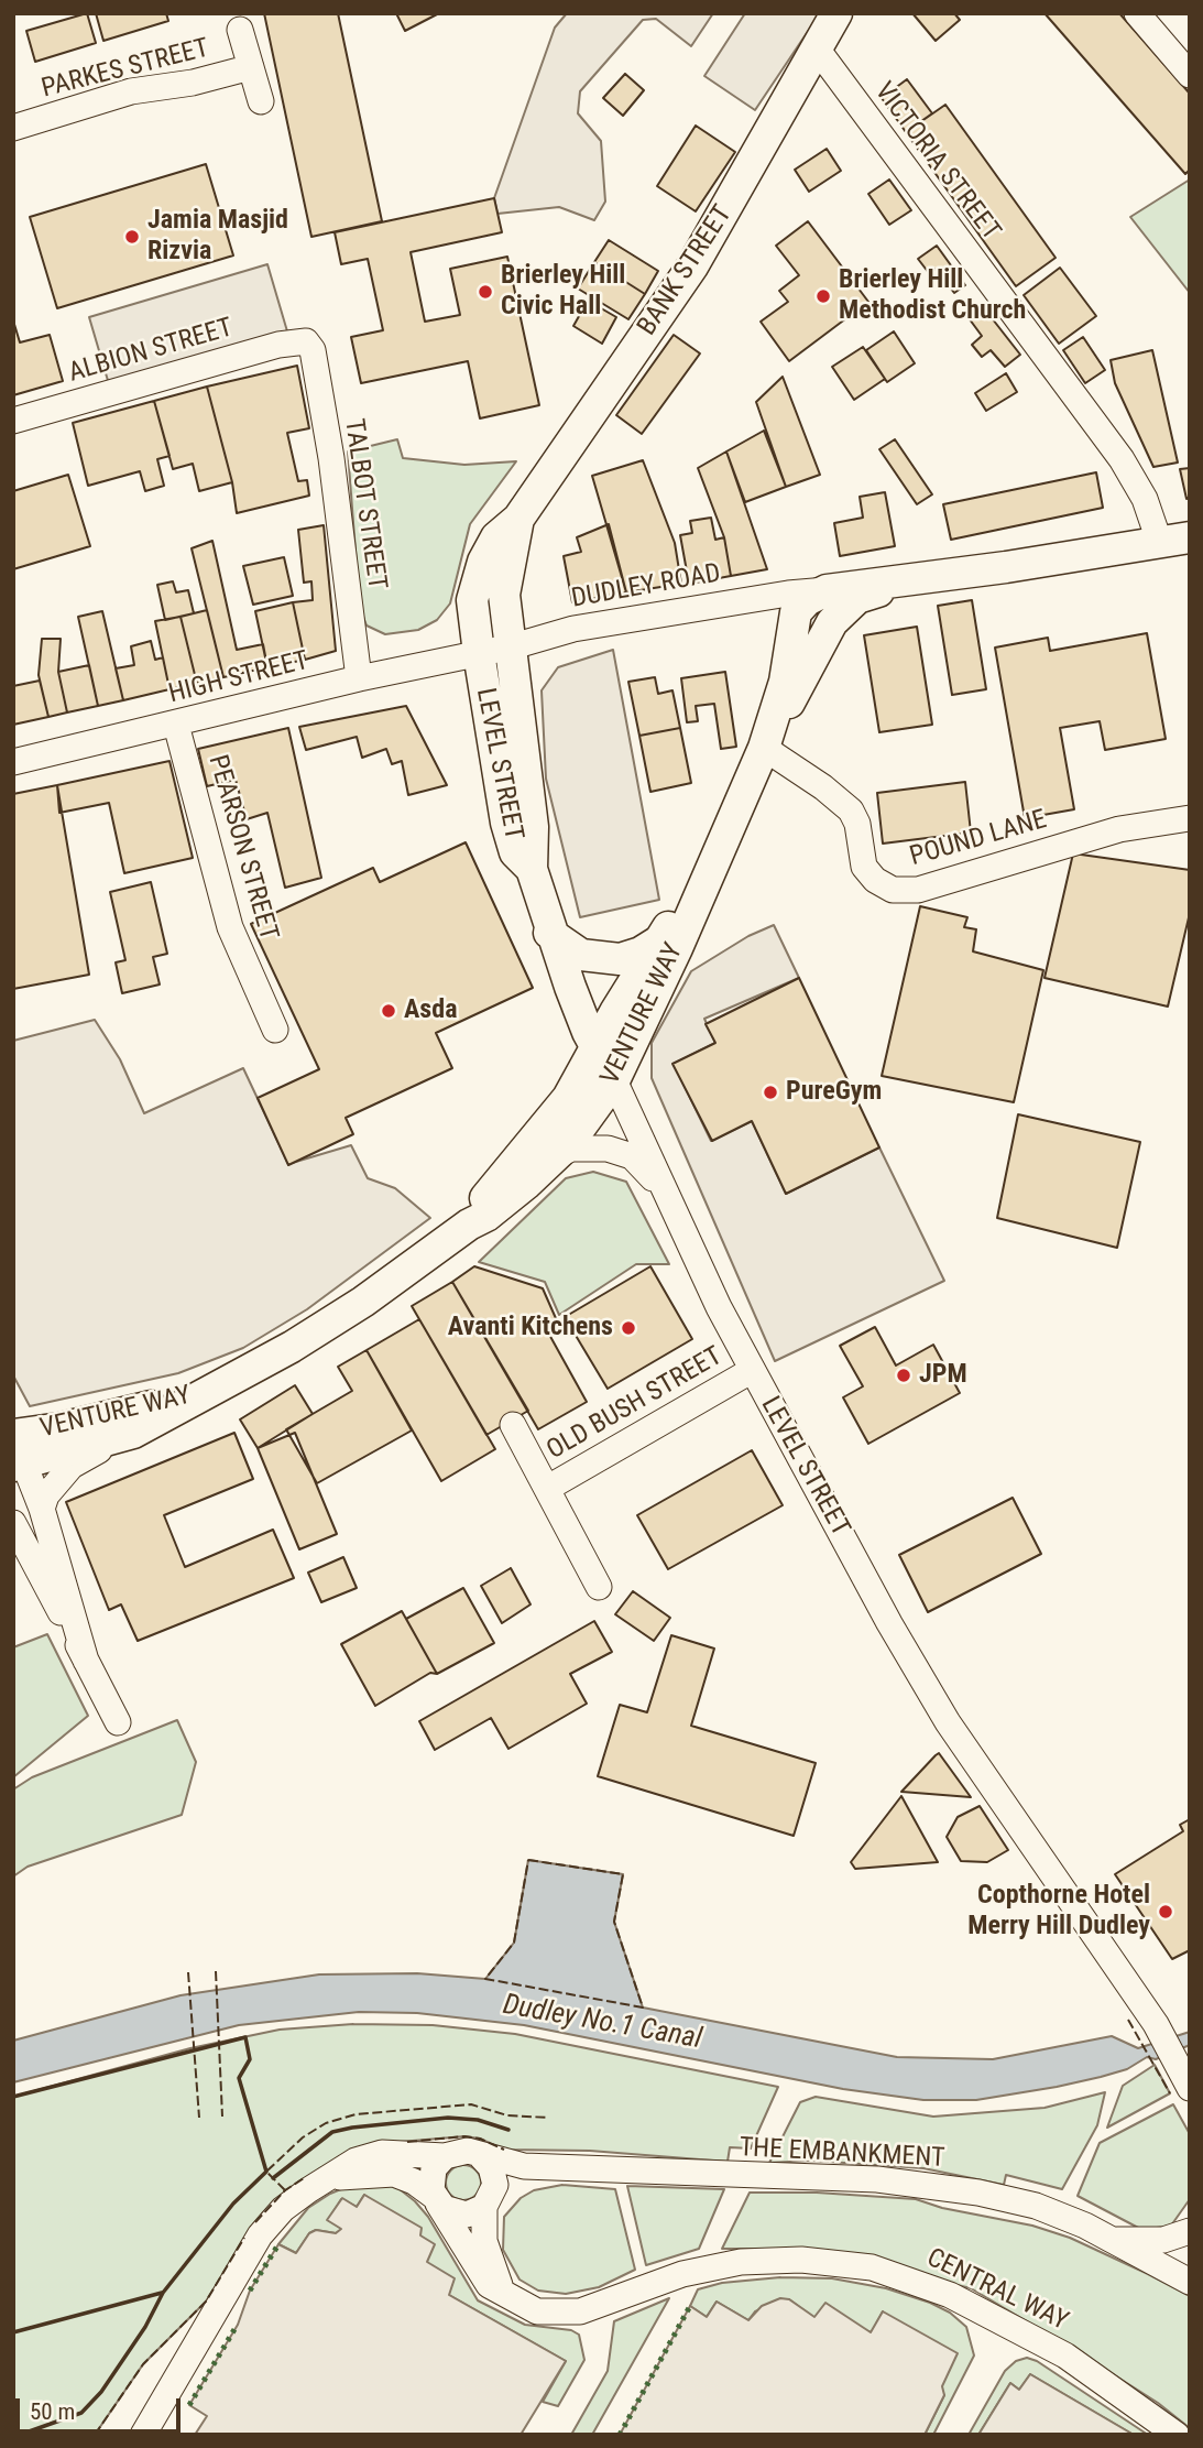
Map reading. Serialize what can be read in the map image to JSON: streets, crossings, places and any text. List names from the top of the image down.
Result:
{
  "streets": {
    "main road": ["BANK STREET", "LEVEL STREET", "VENTURE WAY"],
    "street": [
      "PARKES STREET",
      "VICTORIA STREET",
      "ALBION STREET",
      "TALBOT STREET",
      "DUDLEY ROAD",
      "HIGH STREET",
      "POUND LANE",
      "PEARSON STREET",
      "OLD BUSH STREET",
      "THE EMBANKMENT",
      "CENTRAL WAY"
    ]
  },
  "crossings": [
    ["VICTORIA STREET", "BANK STREET"],
    ["BANK STREET", "DUDLEY ROAD"],
    ["BANK STREET", "HIGH STREET"],
    ["BANK STREET", "LEVEL STREET"],
    ["ALBION STREET", "TALBOT STREET"],
    ["TALBOT STREET", "HIGH STREET"],
    ["DUDLEY ROAD", "HIGH STREET"],
    ["DUDLEY ROAD", "LEVEL STREET"],
    ["HIGH STREET", "LEVEL STREET"],
    ["HIGH STREET", "PEARSON STREET"],
    ["LEVEL STREET", "VENTURE WAY"],
    ["LEVEL STREET", "OLD BUSH STREET"],
    ["POUND LANE", "VENTURE WAY"],
    ["THE EMBANKMENT", "CENTRAL WAY"]
  ],
  "water": ["Dudley No.1 Canal"],
  "places": [
    "Jamia Masjid Rizvia",
    "Brierley Hill Civic Hall",
    "Brierley Hill Methodist Church",
    "Asda",
    "PureGym",
    "Avanti Kitchens",
    "JPM",
    "Copthorne Hotel Merry Hill Dudley"
  ],
  "scale_bar": "50 m"
}
